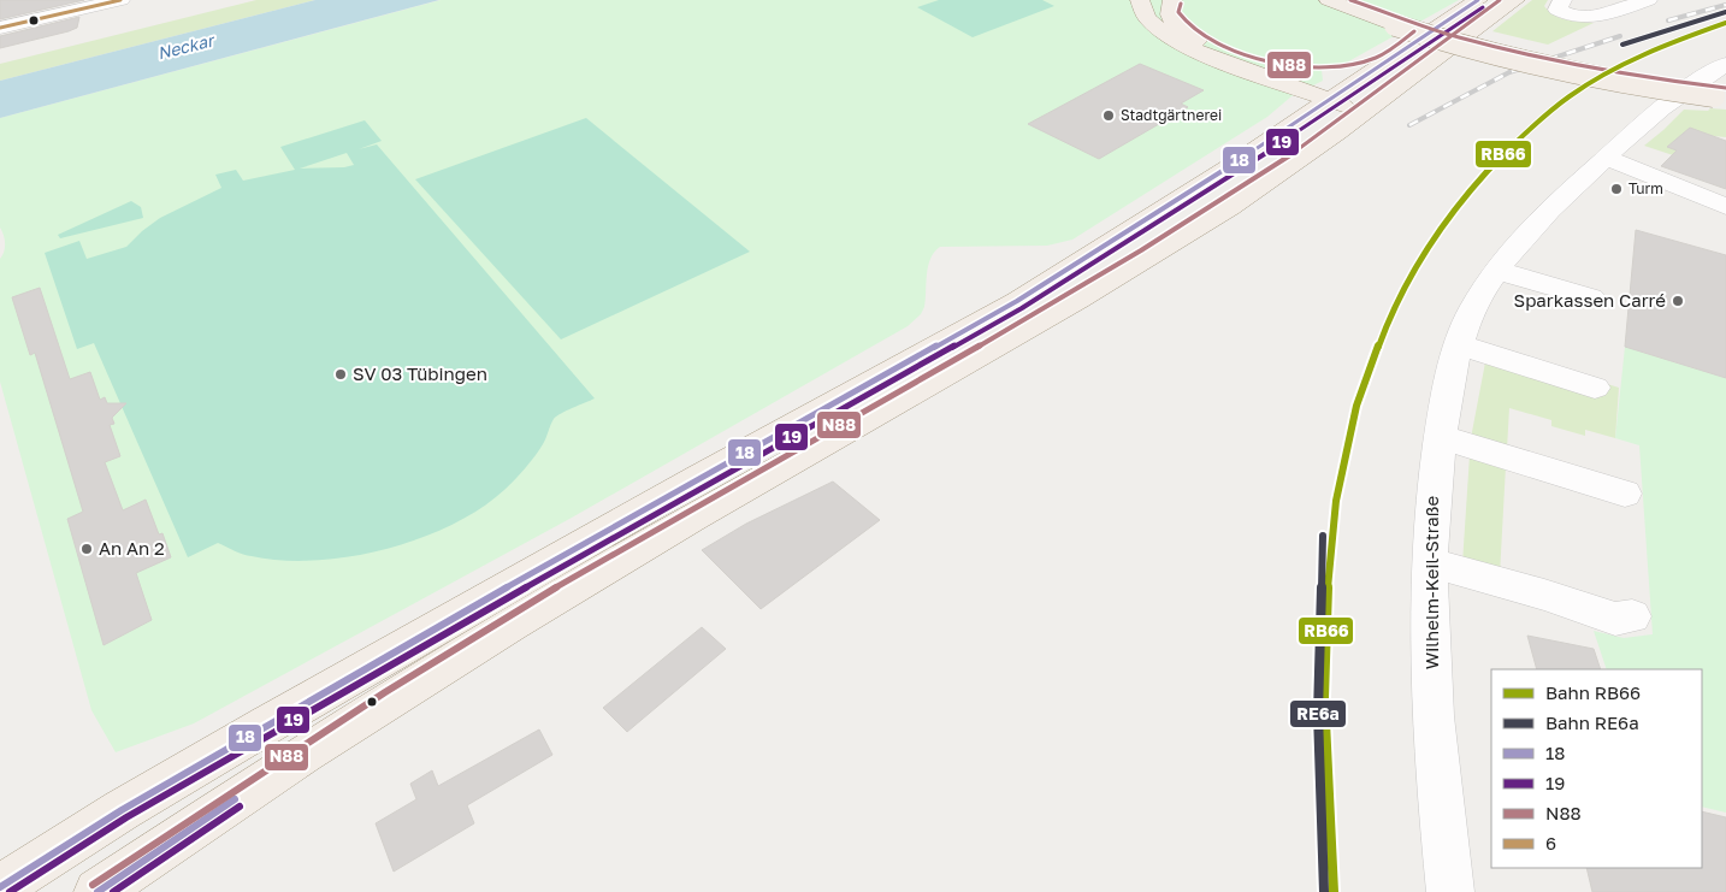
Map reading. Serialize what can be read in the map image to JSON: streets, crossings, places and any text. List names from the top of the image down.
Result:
{
  "streets": {
    "street": ["Wilhelm-Keil-Straße"]
  },
  "water": ["Neckar"],
  "places": [
    "Stadtgärtnerei",
    "Turm",
    "Sparkassen Carré",
    "SV 03 Tübingen",
    "An An 2"
  ],
  "lines": [
    "transit line 18",
    "transit line N88",
    "transit line 6",
    "transit line 19",
    "rail line RE6a",
    "rail line RB66"
  ],
  "legend": [
    "Bahn RB66",
    "Bahn RE6a",
    "18",
    "19",
    "N88",
    "6"
  ]
}
